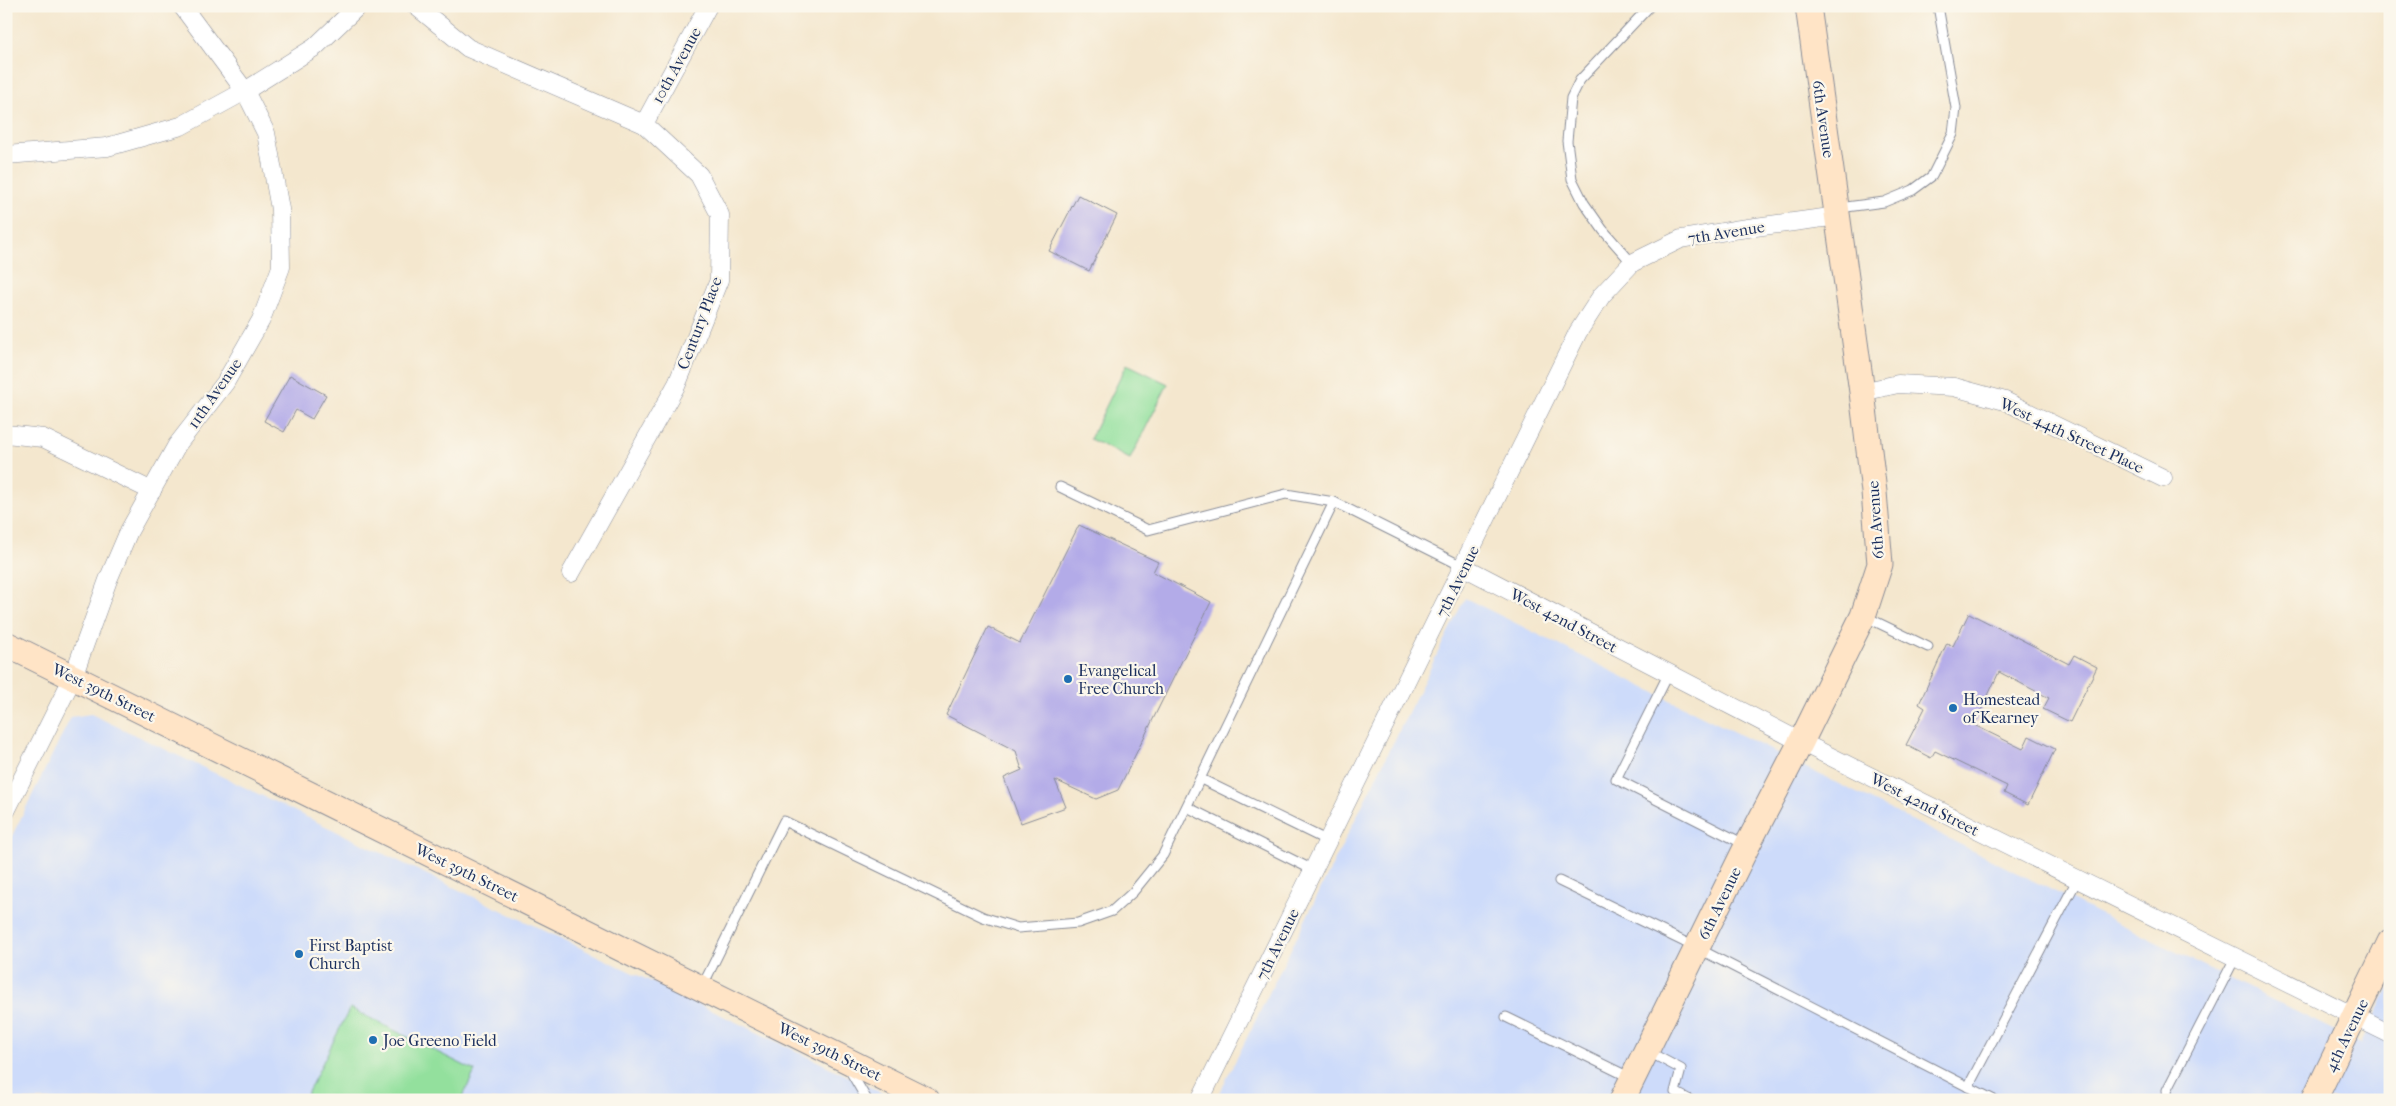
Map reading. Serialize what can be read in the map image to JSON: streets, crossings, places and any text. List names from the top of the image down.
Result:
{
  "streets": {
    "street": [
      "10th Avenue",
      "6th Avenue",
      "7th Avenue",
      "Century Place",
      "11th Avenue",
      "West 44th Street Place",
      "West 42nd Street",
      "West 39th Street",
      "4th Avenue"
    ]
  },
  "crossings": [
    ["10th Avenue", "Century Place"],
    ["6th Avenue", "7th Avenue"],
    ["6th Avenue", "West 44th Street Place"],
    ["6th Avenue", "West 42nd Street"],
    ["7th Avenue", "West 42nd Street"],
    ["11th Avenue", "West 39th Street"],
    ["West 42nd Street", "4th Avenue"]
  ],
  "places": [
    "Evangelical Free Church",
    "Homestead of Kearney",
    "First Baptist Church",
    "Joe Greeno Field"
  ]
}
